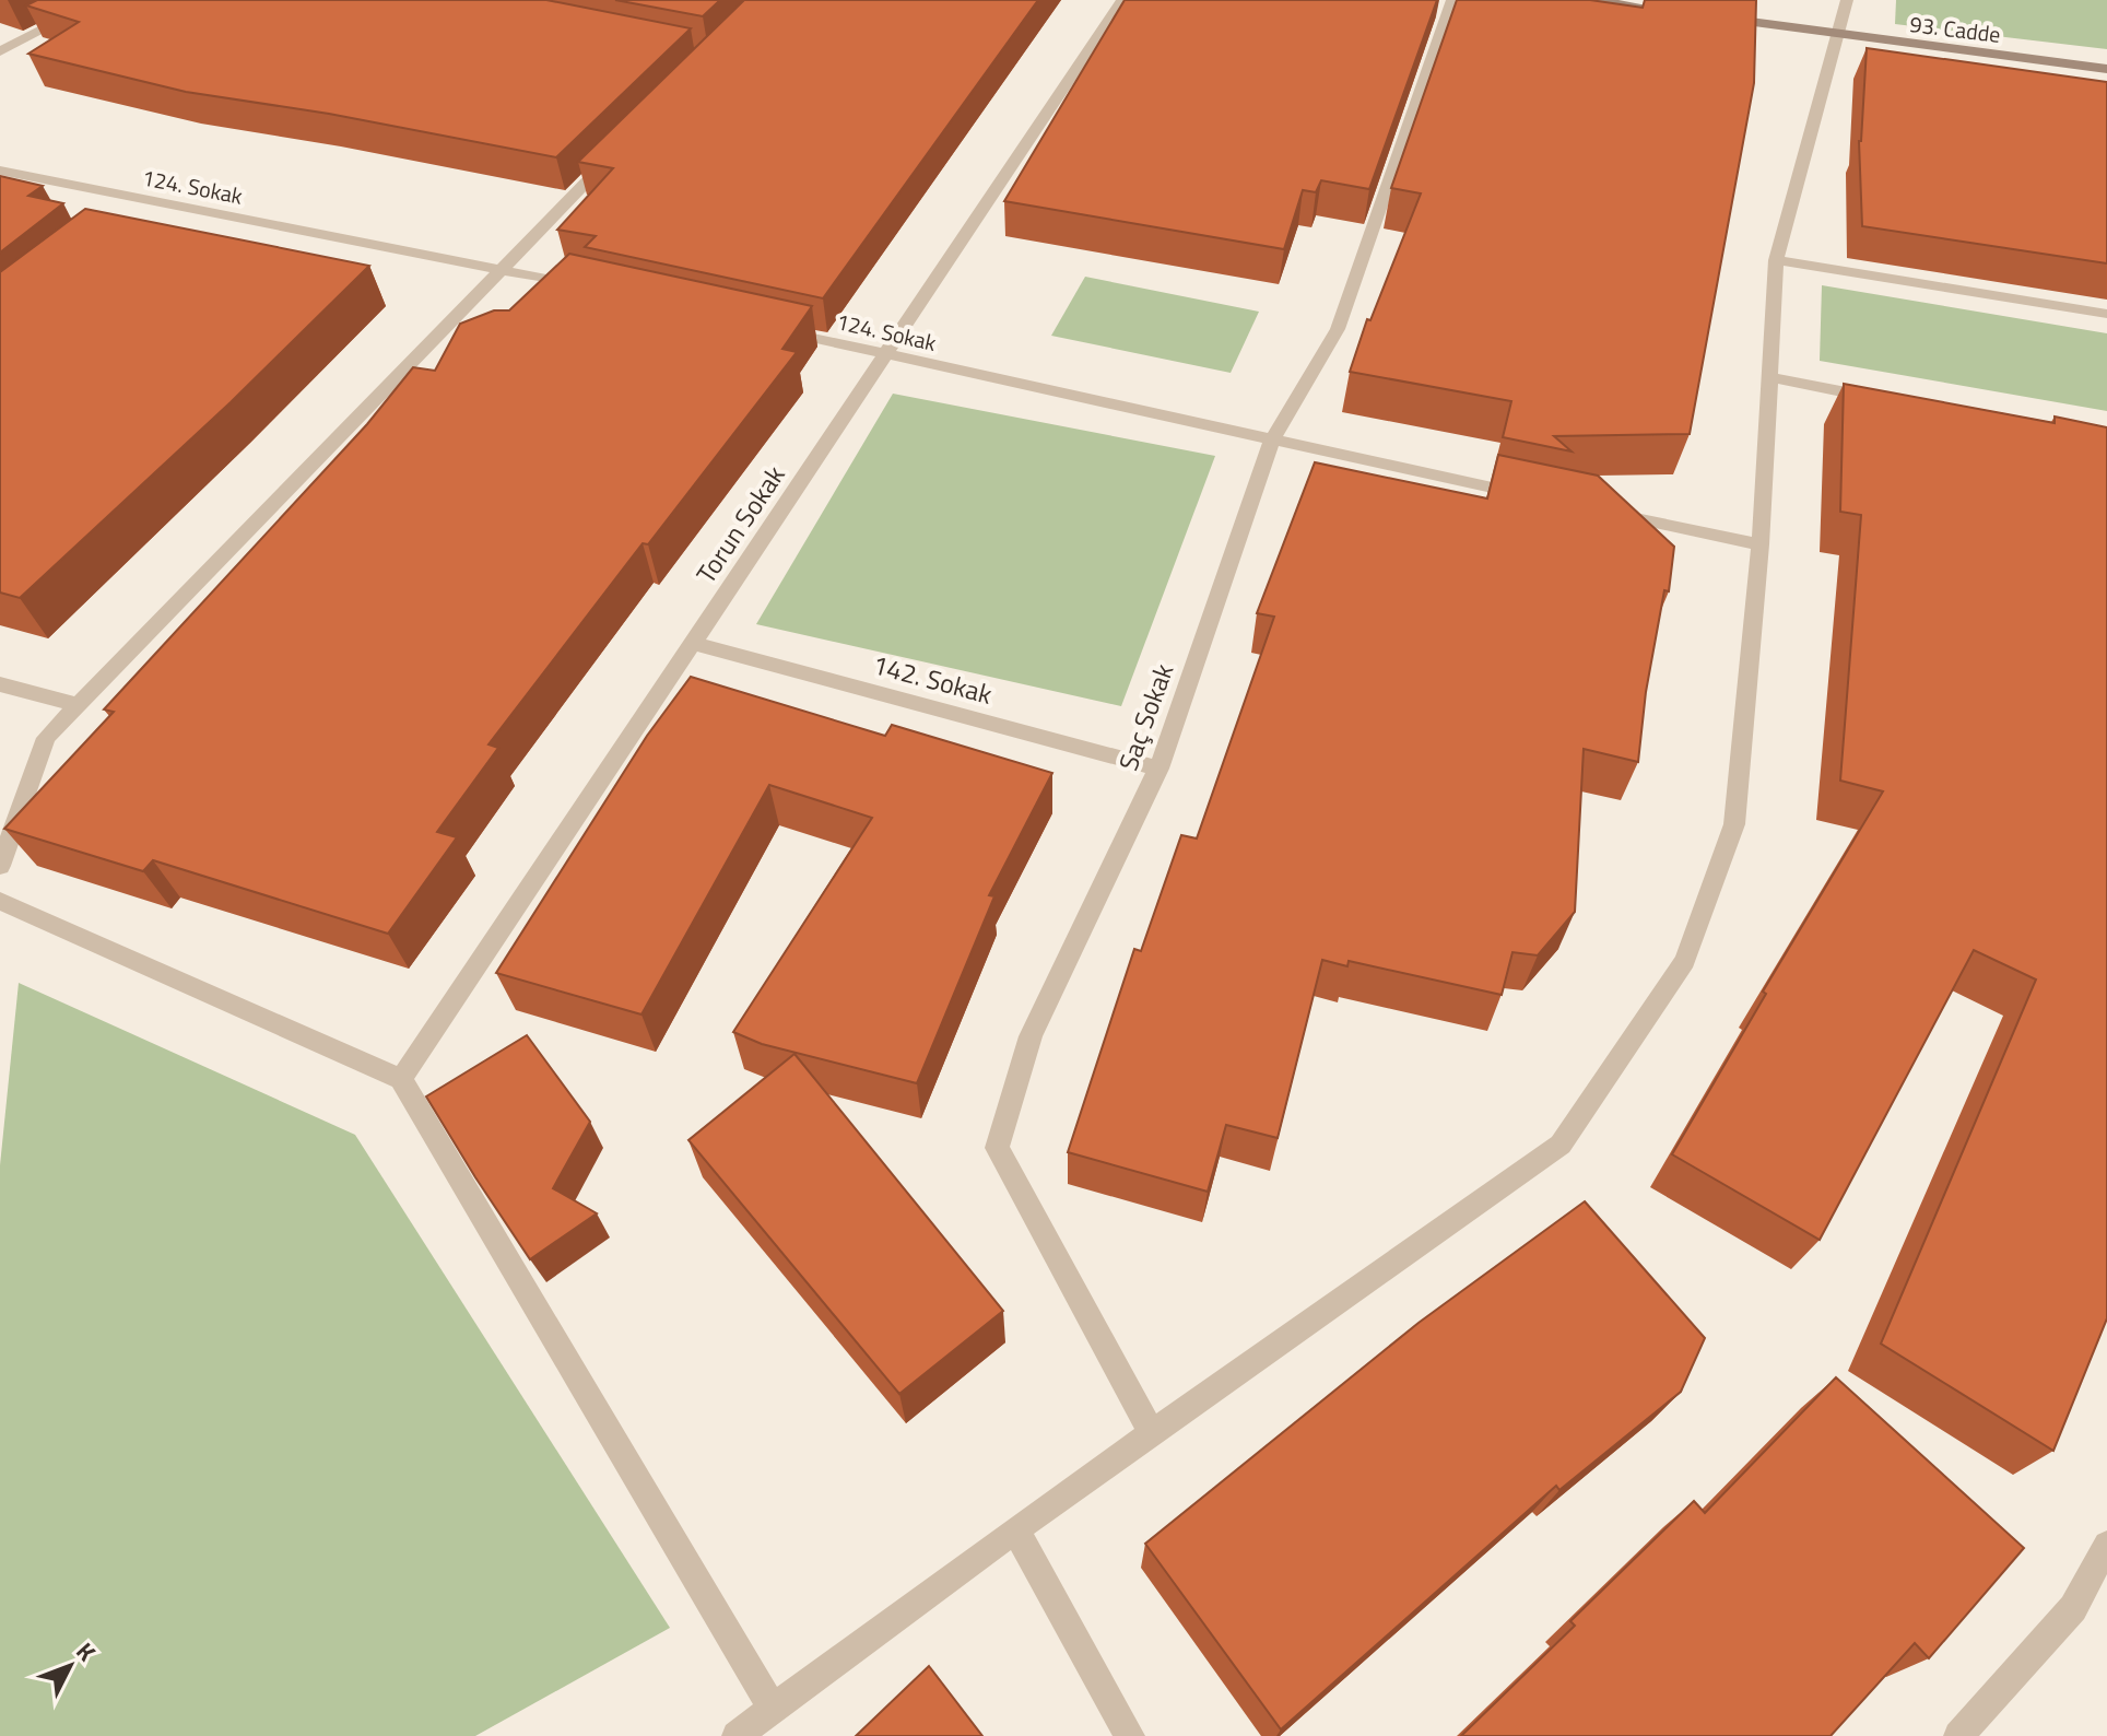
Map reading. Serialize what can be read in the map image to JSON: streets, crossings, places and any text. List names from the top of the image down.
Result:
{
  "streets": {
    "main road": ["93. Cadde"],
    "street": [
      "124. Sokak",
      "Torun Sokak",
      "142. Sokak",
      "Saç Sokak"
    ]
  },
  "crossings": [
    ["124. Sokak", "Torun Sokak"],
    ["124. Sokak", "Saç Sokak"],
    ["Torun Sokak", "142. Sokak"],
    ["142. Sokak", "Saç Sokak"]
  ],
  "north": "top right"
}
